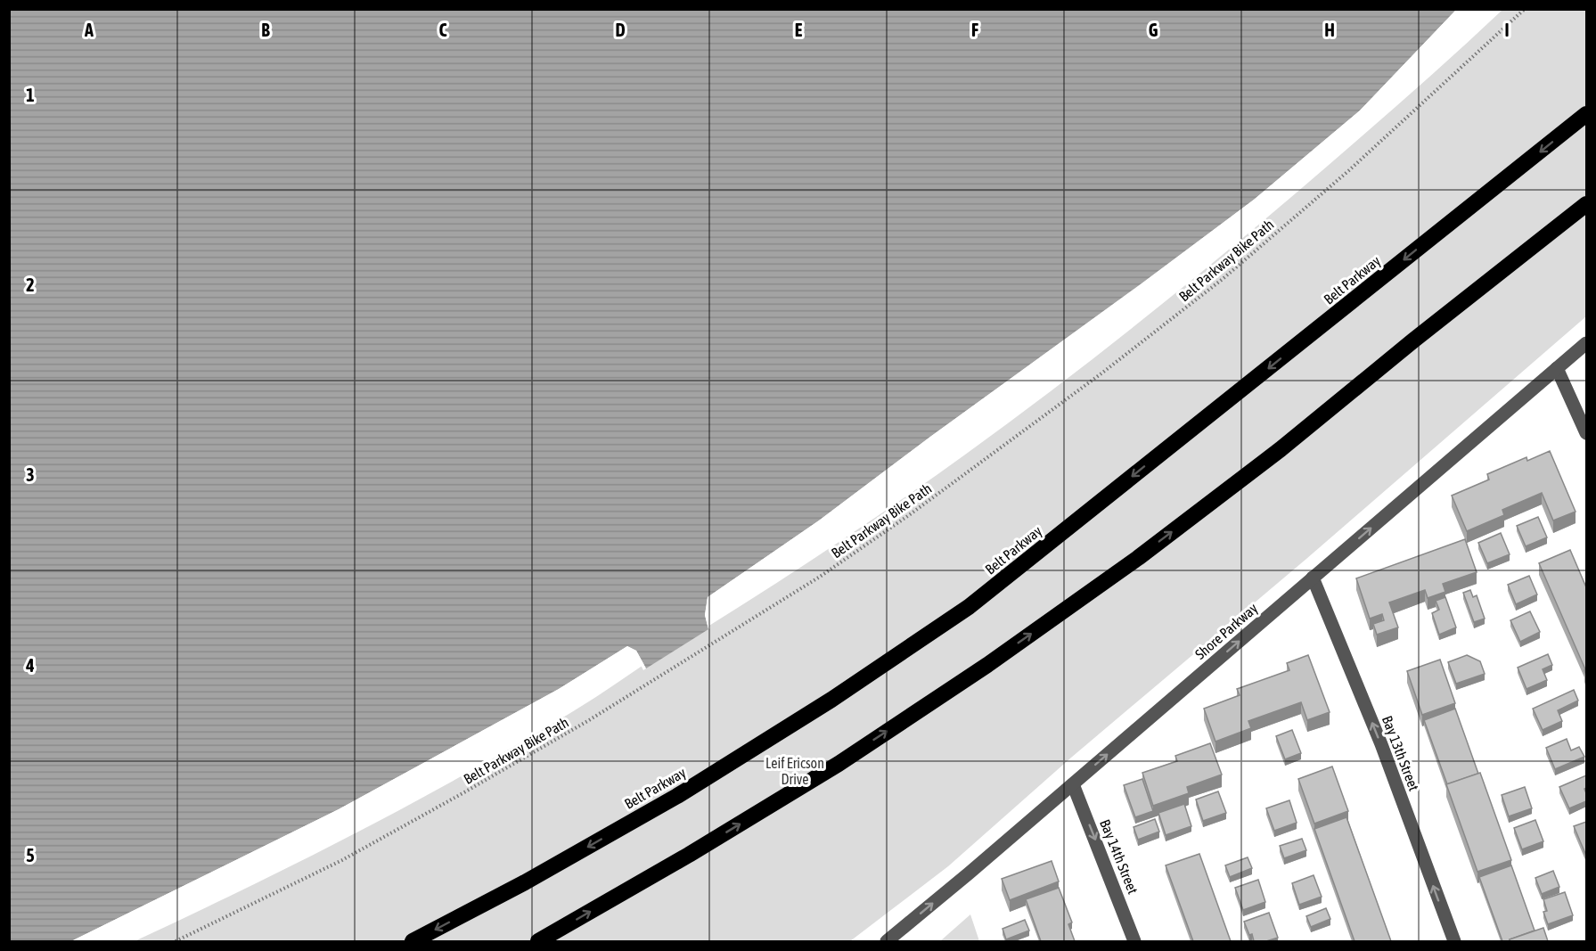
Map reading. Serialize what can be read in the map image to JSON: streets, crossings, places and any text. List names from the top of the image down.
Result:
{
  "streets": {
    "highway": ["Belt Parkway"],
    "street": ["Shore Parkway", "Bay 13th Street", "Bay 14th Street"],
    "path": ["Belt Parkway Bike Path"]
  },
  "crossings": [
    ["Shore Parkway", "Bay 13th Street"],
    ["Shore Parkway", "Bay 14th Street"]
  ],
  "one_way": ["Shore Parkway", "Bay 13th Street", "Bay 14th Street"],
  "parks": ["Leif Ericson Drive"],
  "grid": {
    "columns": [
      "A",
      "B",
      "C",
      "D",
      "E",
      "F",
      "G",
      "H",
      "I"
    ],
    "rows": [
      "1",
      "2",
      "3",
      "4",
      "5"
    ]
  }
}
